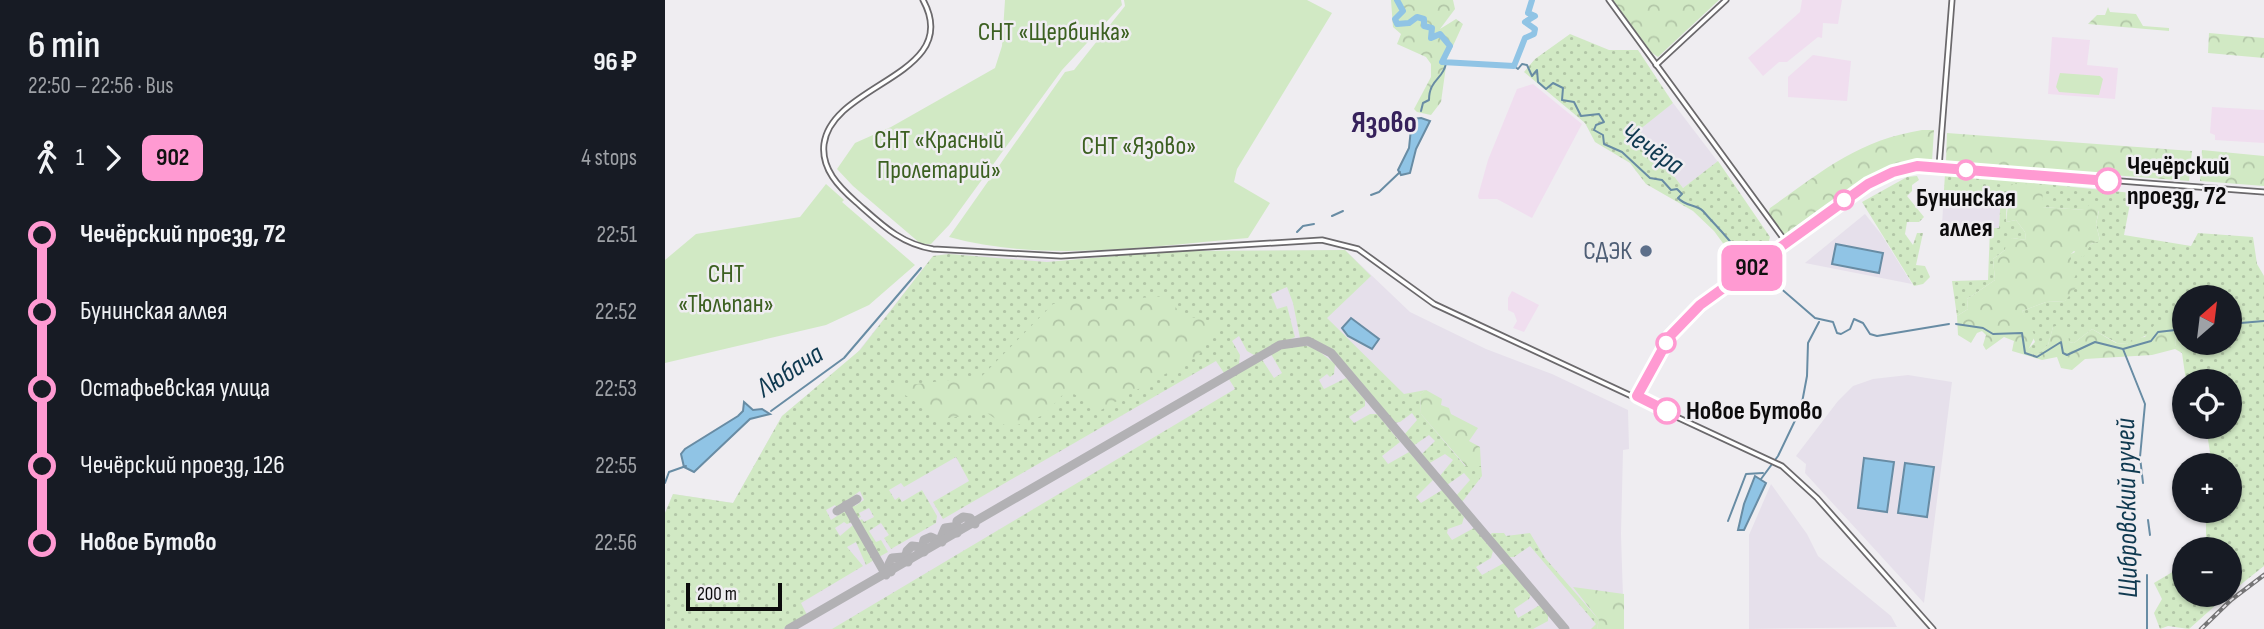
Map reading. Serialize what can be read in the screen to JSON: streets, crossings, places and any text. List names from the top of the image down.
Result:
{
  "districts": ["Язово"],
  "water": ["Чечёра", "Любача", "Щибровский ручей"],
  "parks": [
    "СНТ «Щербинка»",
    "СНТ «Красный Пролетарий»",
    "СНТ «Язово»",
    "СНТ «Тюльпан»"
  ],
  "places": [
    "Бунинская аллея",
    "Чечёрский проезд, 72",
    "СДЭК",
    "Новое Бутово"
  ],
  "lines": ["bus line 902"],
  "scale_bar": "200 m",
  "north": "top right",
  "page": {
    "heading": ["6 min", "22:50 – 22:56 · Bus", "96 ₽"],
    "on_map": "902",
    "legs": ["1", "902", "4 stops"],
    "list": [
      {
        "name": "Чечёрский проезд, 72",
        "value": "22:51"
      },
      {
        "name": "Бунинская аллея",
        "value": "22:52"
      },
      {
        "name": "Остафьевская улица",
        "value": "22:53"
      },
      {
        "name": "Чечёрский проезд, 126",
        "value": "22:55"
      },
      {
        "name": "Новое Бутово",
        "value": "22:56"
      }
    ],
    "map_buttons": ["+", "−"],
    "scale": "200 m"
  }
}
